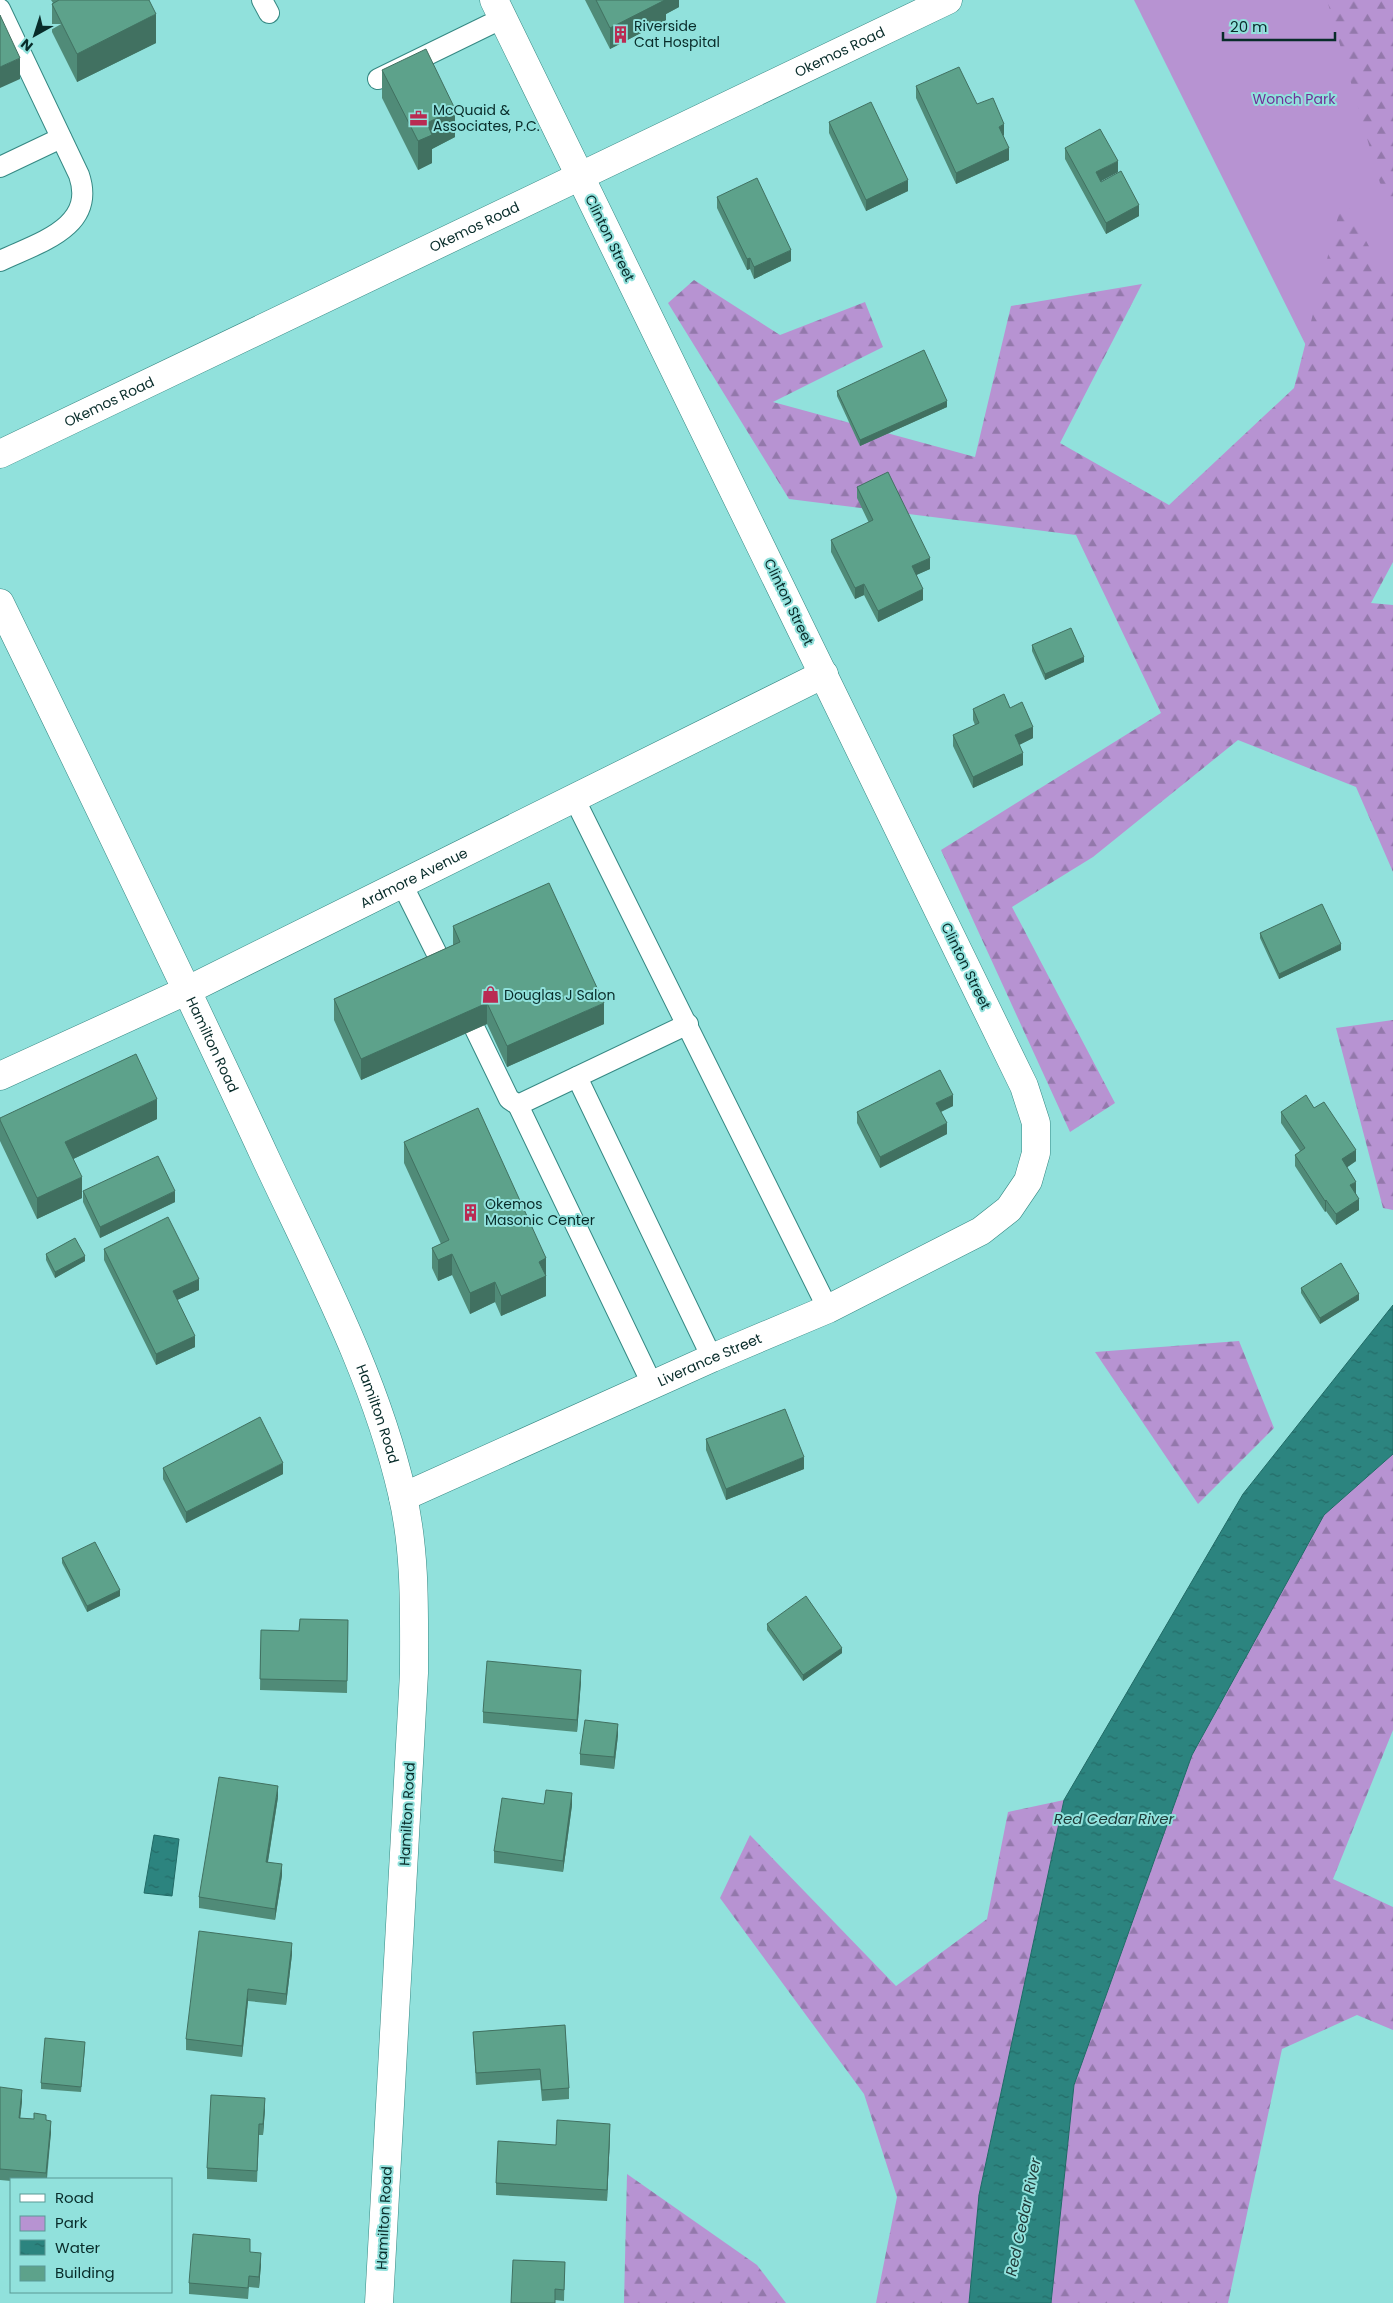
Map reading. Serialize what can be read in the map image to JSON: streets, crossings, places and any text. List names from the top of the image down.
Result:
{
  "streets": {
    "street": [
      "Okemos Road",
      "Clinton Street",
      "Ardmore Avenue",
      "Hamilton Road",
      "Liverance Street"
    ]
  },
  "crossings": [
    ["Okemos Road", "Clinton Street"],
    ["Clinton Street", "Ardmore Avenue"],
    ["Clinton Street", "Liverance Street"],
    ["Ardmore Avenue", "Hamilton Road"],
    ["Hamilton Road", "Liverance Street"]
  ],
  "water": ["Red Cedar River"],
  "parks": ["Wonch Park"],
  "places": {
    "building": ["Riverside Cat Hospital", "Okemos Masonic Center"],
    "office": ["McQuaid & Associates, P.C."],
    "shop": ["Douglas J Salon"]
  },
  "legend": [
    "Road",
    "Park",
    "Water",
    "Building"
  ],
  "scale_bar": "20 m",
  "north": "bottom left"
}
